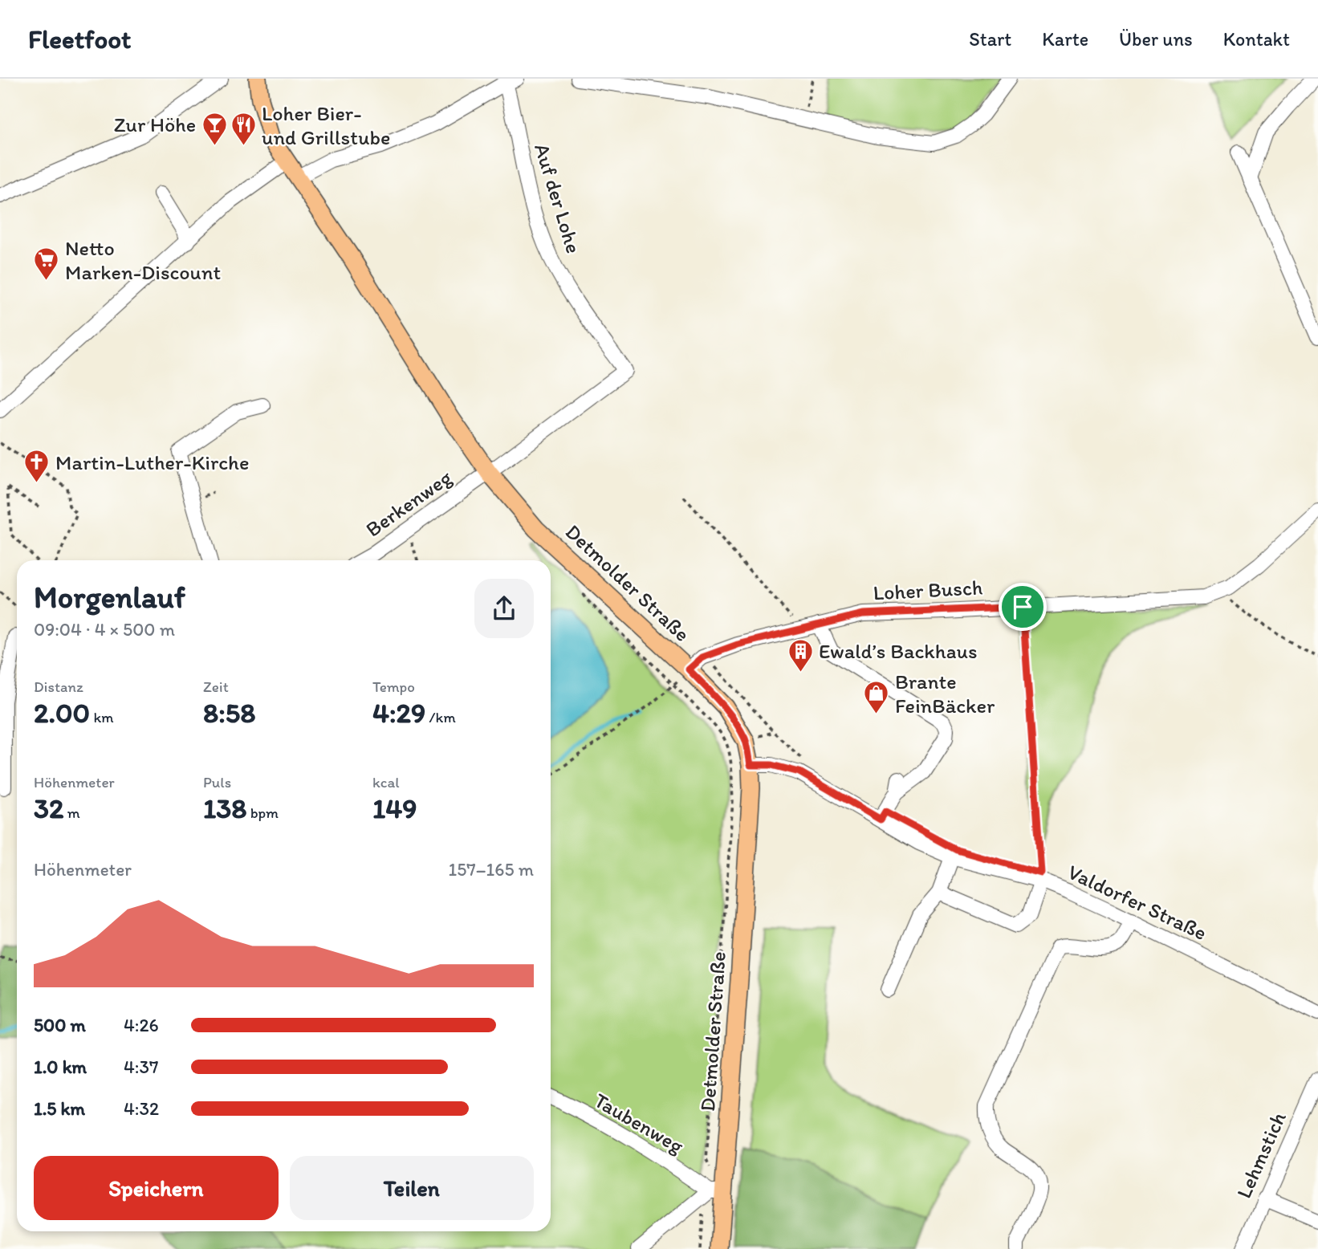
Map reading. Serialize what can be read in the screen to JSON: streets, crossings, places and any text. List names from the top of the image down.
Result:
{
  "streets": {
    "main road": ["Detmolder Straße"],
    "street": [
      "Auf der Lohe",
      "Berkenweg",
      "Loher Busch",
      "Valdorfer Straße",
      "Taubenweg",
      "Lehmstich"
    ]
  },
  "crossings": [
    ["Auf der Lohe", "Berkenweg"],
    ["Auf der Lohe", "Detmolder Straße"],
    ["Berkenweg", "Detmolder Straße"],
    ["Detmolder Straße", "Loher Busch"],
    ["Detmolder Straße", "Valdorfer Straße"],
    ["Detmolder Straße", "Taubenweg"]
  ],
  "places": {
    "bar": ["Zur Höhe"],
    "restaurant": ["Loher Bier- und Grillstube"],
    "supermarket": ["Netto Marken-Discount"],
    "church": ["Martin-Luther-Kirche"],
    "building": ["Ewald’s Backhaus"],
    "shop": ["Brante FeinBäcker"]
  },
  "page": {
    "header": "Fleetfoot",
    "nav": [
      "Start",
      "Karte",
      "Über uns",
      "Kontakt"
    ],
    "heading": ["Morgenlauf", "09:04 · 4 × 500 m"],
    "stats": [
      ["Distanz", "2.00 km"],
      ["Zeit", "8:58"],
      ["Tempo", "4:29 /km"],
      ["Höhenmeter", "32 m"],
      ["Puls", "138 bpm"],
      ["kcal", "149"]
    ],
    "chart": ["Höhenmeter", "157–165 m"],
    "list": [
      {
        "name": "500 m",
        "note": "4:26"
      },
      {
        "name": "1.0 km",
        "note": "4:37"
      },
      {
        "name": "1.5 km",
        "note": "4:32"
      }
    ],
    "buttons": ["Speichern", "Teilen"]
  }
}
